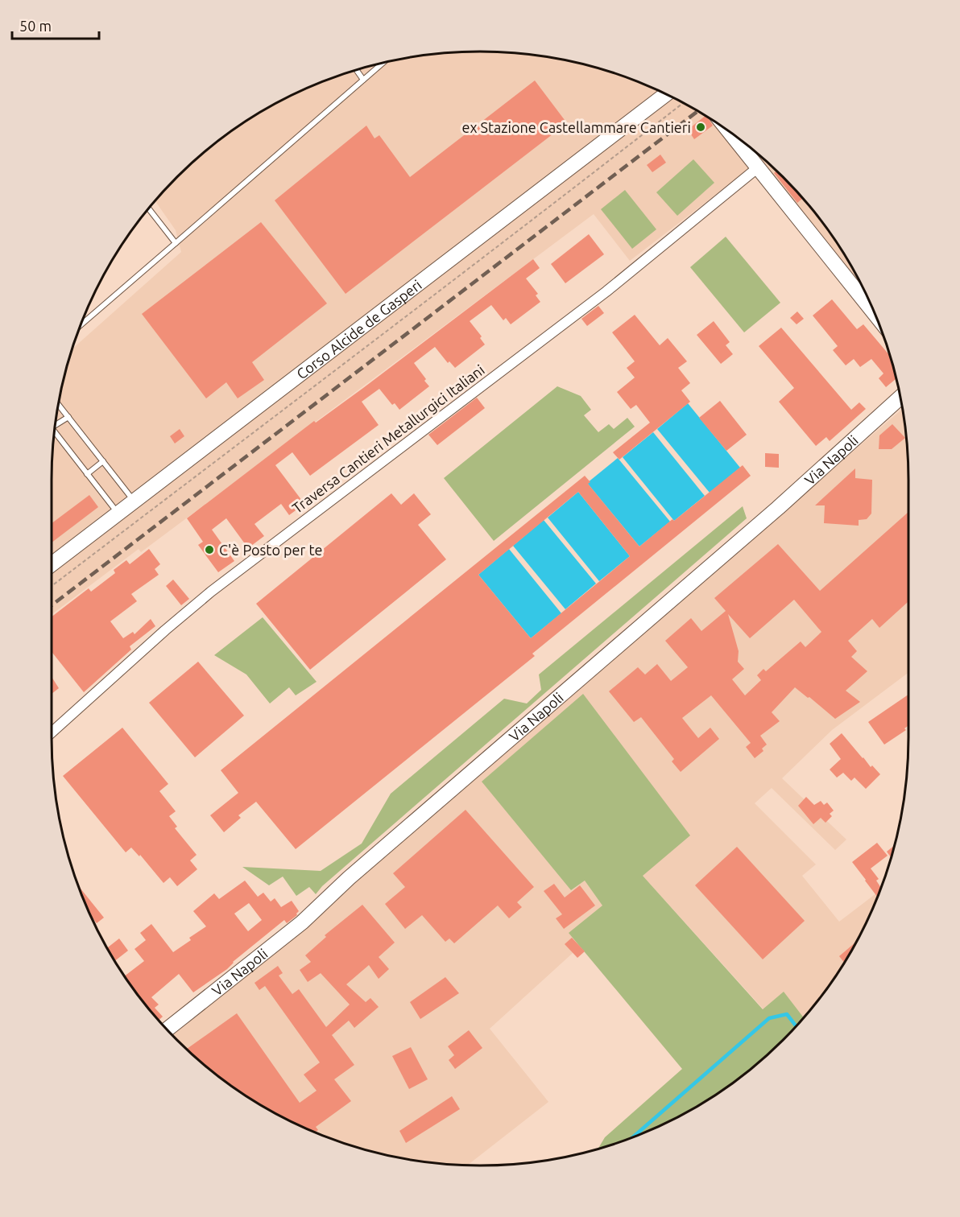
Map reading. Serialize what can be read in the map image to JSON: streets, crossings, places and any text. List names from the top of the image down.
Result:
{
  "streets": {
    "street": ["Corso Alcide de Gasperi", "Traversa Cantieri Metallurgici Italiani", "Via Napoli"]
  },
  "places": ["ex Stazione Castellammare Cantieri", "C'è Posto per te"],
  "scale_bar": "50 m"
}
